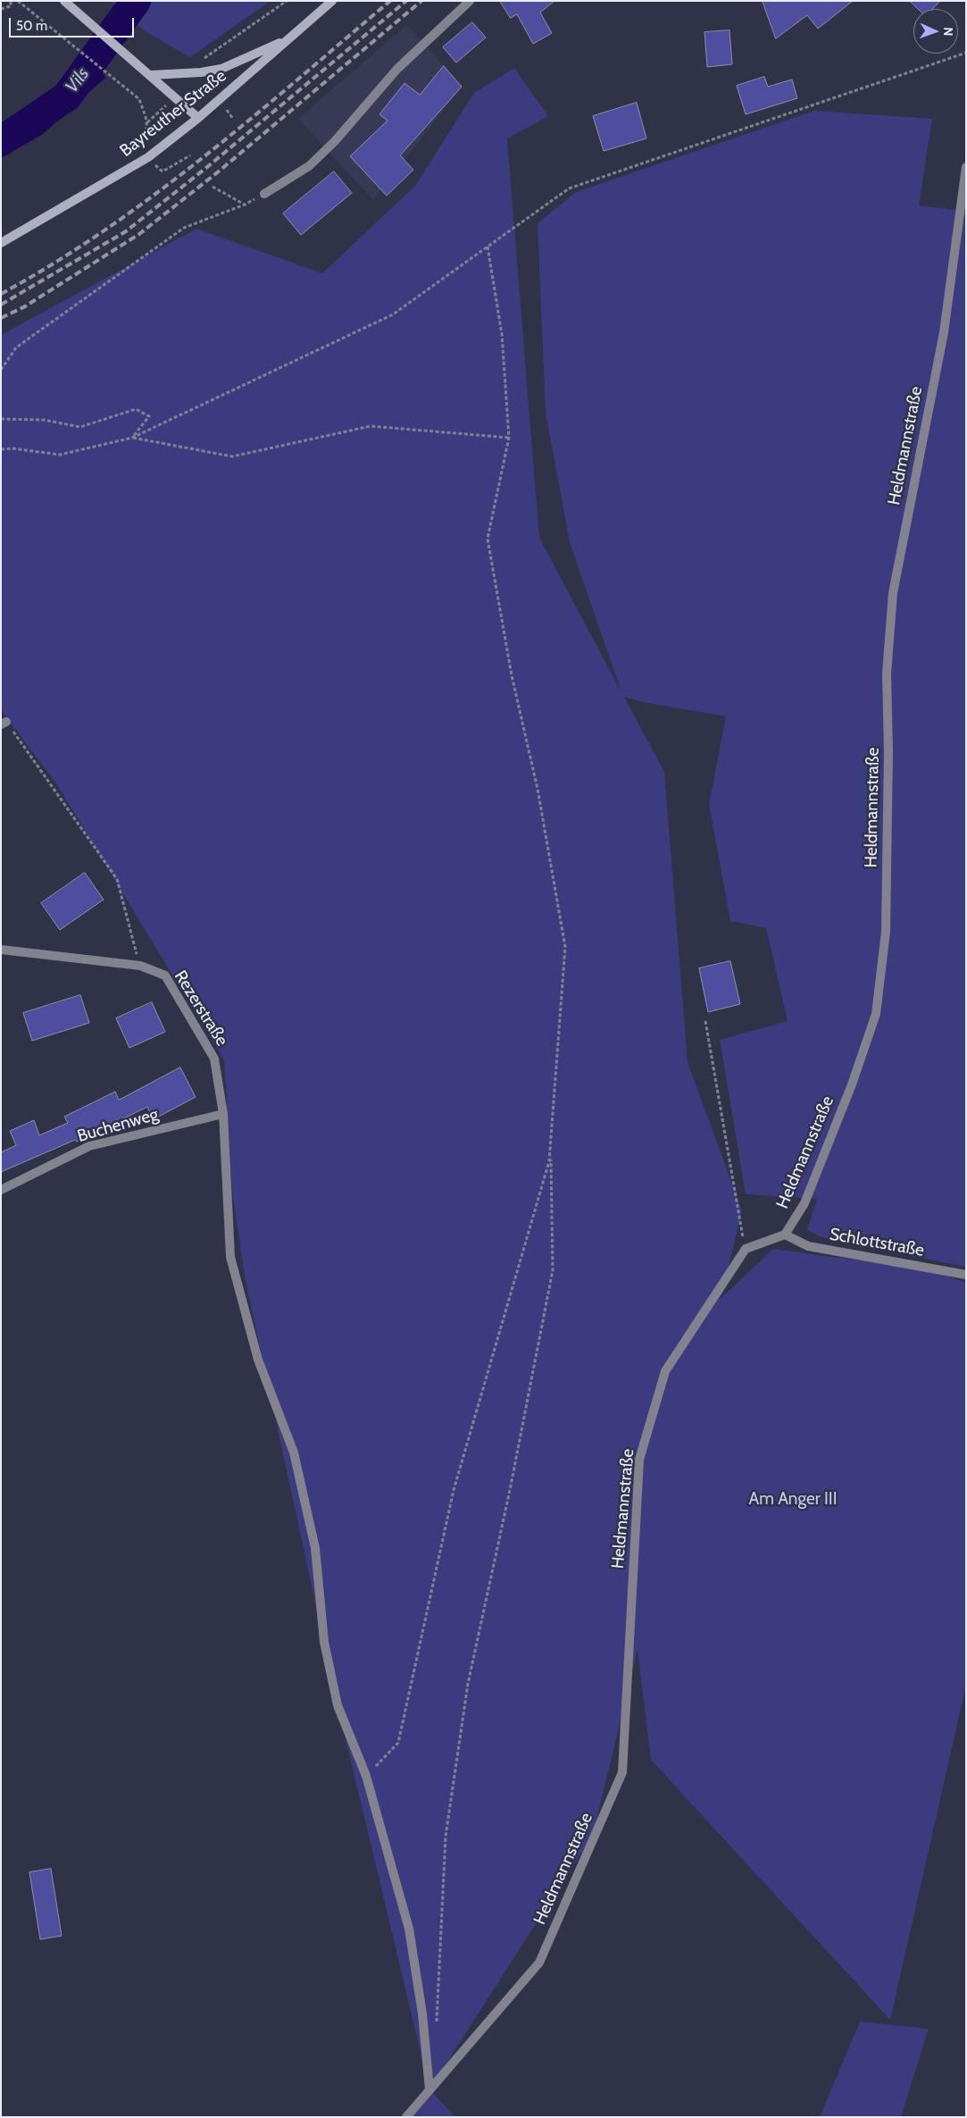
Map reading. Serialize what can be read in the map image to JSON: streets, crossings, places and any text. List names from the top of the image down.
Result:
{
  "streets": {
    "main road": ["Bayreuther Straße"],
    "street": [
      "Heldmannstraße",
      "Rezerstraße",
      "Buchenweg",
      "Schlottstraße"
    ]
  },
  "crossings": [
    ["Heldmannstraße", "Rezerstraße"],
    ["Heldmannstraße", "Schlottstraße"],
    ["Rezerstraße", "Buchenweg"]
  ],
  "water": ["Vils"],
  "parks": ["Am Anger III"],
  "scale_bar": "50 m",
  "north": "right"
}
